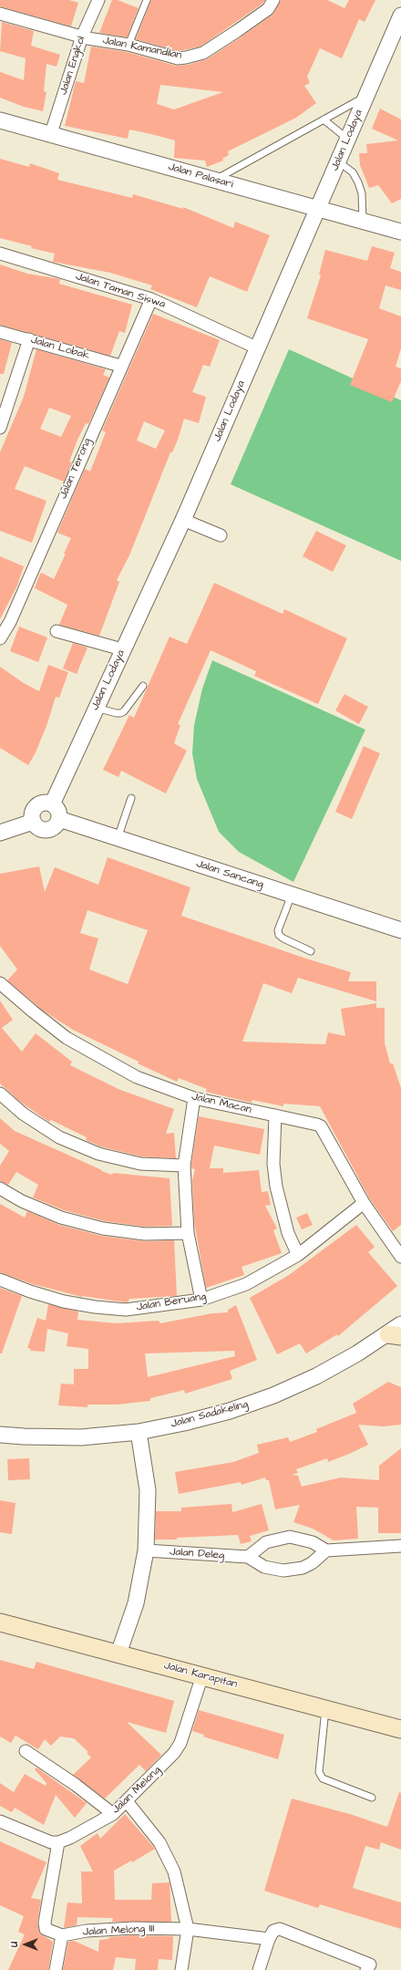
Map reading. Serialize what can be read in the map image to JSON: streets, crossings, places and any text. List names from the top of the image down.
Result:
{
  "streets": {
    "main road": ["Jalan Karapitan"],
    "street": [
      "Jalan Kamandilan",
      "Jalan Engkol",
      "Jalan Lodaya",
      "Jalan Palasari",
      "Jalan Taman Siswa",
      "Jalan Lobak",
      "Jalan Terong",
      "Jalan Sancang",
      "Jalan Macan",
      "Jalan Beruang",
      "Jalan Sadakeling",
      "Jalan Deleg",
      "Jalan Melong",
      "Jalan Melong III"
    ]
  },
  "crossings": [
    ["Jalan Kamandilan", "Jalan Engkol"],
    ["Jalan Engkol", "Jalan Palasari"],
    ["Jalan Lodaya", "Jalan Palasari"],
    ["Jalan Lodaya", "Jalan Taman Siswa"],
    ["Jalan Lodaya", "Jalan Sancang"],
    ["Jalan Taman Siswa", "Jalan Terong"],
    ["Jalan Lobak", "Jalan Terong"],
    ["Jalan Macan", "Jalan Beruang"],
    ["Jalan Karapitan", "Jalan Melong"]
  ],
  "north": "left"
}
